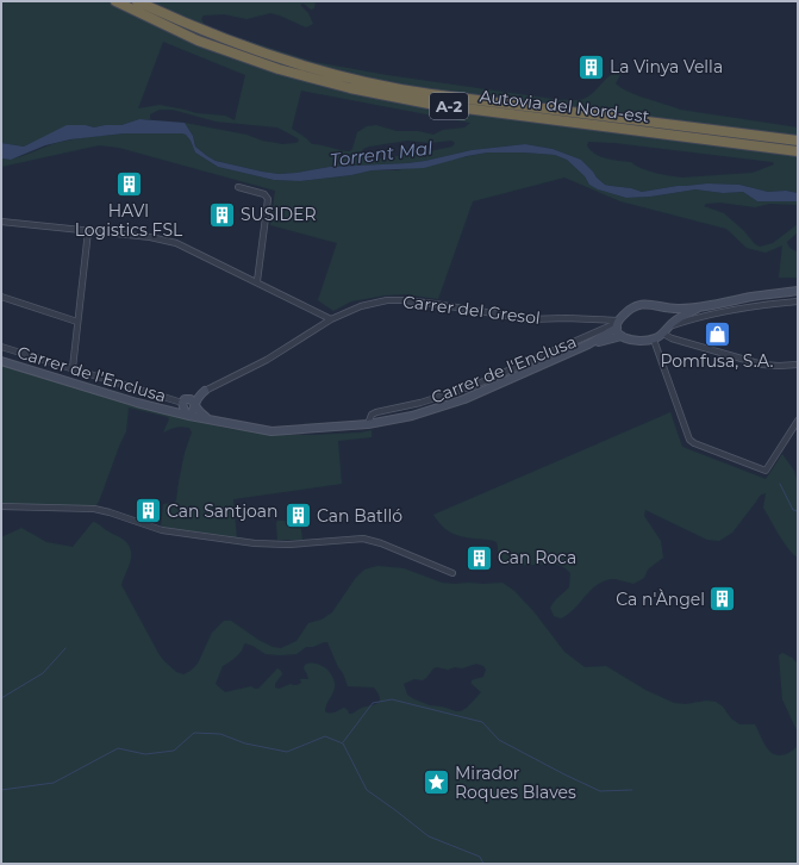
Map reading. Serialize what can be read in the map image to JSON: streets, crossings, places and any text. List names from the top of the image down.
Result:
{
  "streets": {
    "highway": ["A-2", "Autovia del Nord-est"],
    "street": ["Carrer del Gresol", "Carrer de l'Enclusa"]
  },
  "crossings": [
    ["Carrer del Gresol", "Carrer de l'Enclusa"]
  ],
  "water": ["Torrent Mal"],
  "places": {
    "building": [
      "La Vinya Vella",
      "HAVI Logistics FSL",
      "SUSIDER",
      "Can Santjoan",
      "Can Batlló",
      "Can Roca",
      "Ca n'Àngel"
    ],
    "shop": ["Pomfusa, S.A."],
    "place": ["Mirador Roques Blaves"]
  }
}
